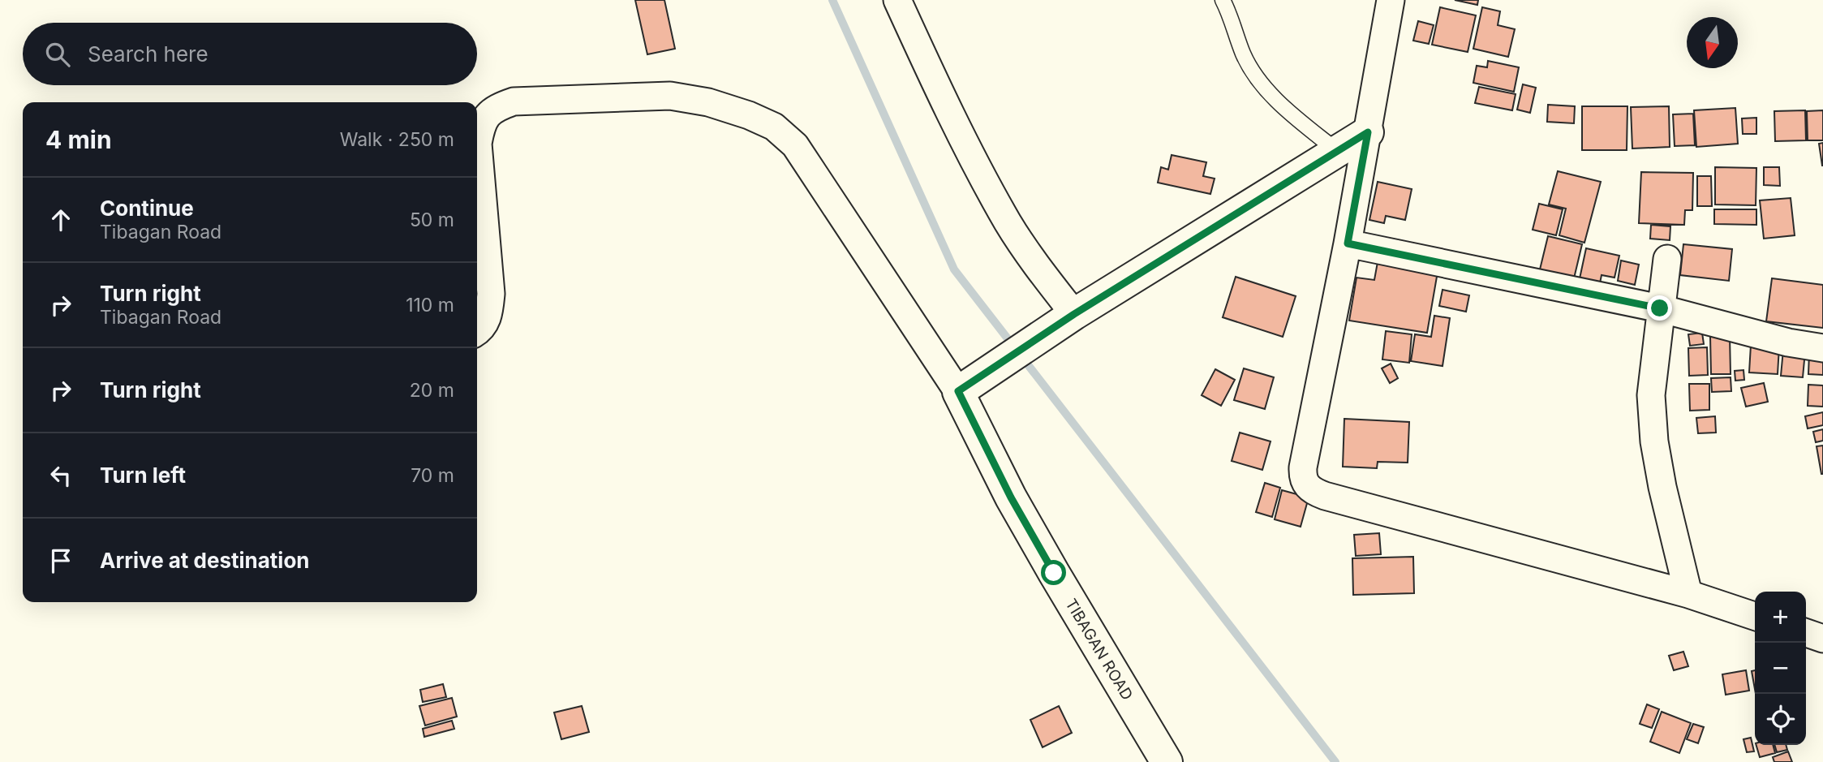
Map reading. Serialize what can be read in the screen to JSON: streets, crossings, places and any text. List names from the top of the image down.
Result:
{
  "streets": {
    "street": ["TIBAGAN ROAD"]
  },
  "north": "bottom",
  "page": {
    "search": "Search here",
    "heading": ["4 min", "Walk · 250 m"],
    "list": [
      ["Continue", "Tibagan Road", "50 m"],
      ["Turn right", "Tibagan Road", "110 m"],
      ["Turn right", "20 m"],
      ["Turn left", "70 m"],
      "Arrive at destination"
    ],
    "map_buttons": ["+", "−"]
  }
}
